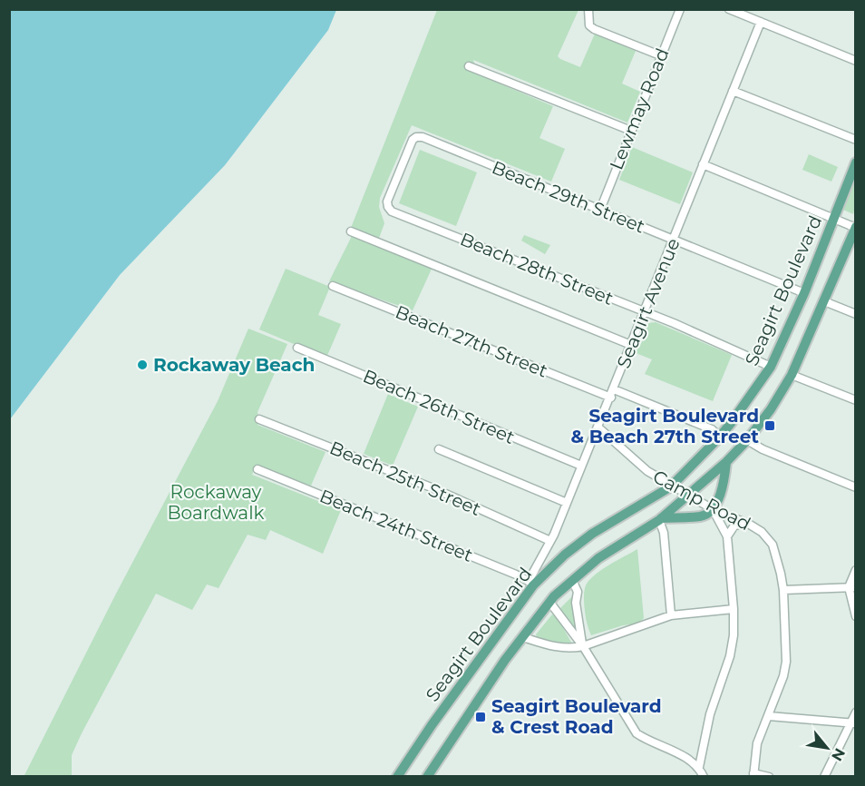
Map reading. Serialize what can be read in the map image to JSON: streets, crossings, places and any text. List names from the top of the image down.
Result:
{
  "streets": {
    "main road": ["Seagirt Boulevard"],
    "street": [
      "Lewmay Road",
      "Beach 29th Street",
      "Beach 28th Street",
      "Seagirt Avenue",
      "Beach 27th Street",
      "Beach 26th Street",
      "Beach 25th Street",
      "Camp Road",
      "Beach 24th Street"
    ]
  },
  "crossings": [
    ["Lewmay Road", "Beach 29th Street"],
    ["Beach 29th Street", "Beach 28th Street"],
    ["Beach 29th Street", "Seagirt Boulevard"],
    ["Beach 29th Street", "Seagirt Avenue"],
    ["Beach 28th Street", "Seagirt Boulevard"],
    ["Beach 28th Street", "Seagirt Avenue"],
    ["Seagirt Boulevard", "Seagirt Avenue"],
    ["Seagirt Boulevard", "Camp Road"],
    ["Seagirt Boulevard", "Beach 24th Street"],
    ["Seagirt Avenue", "Beach 27th Street"],
    ["Seagirt Avenue", "Beach 26th Street"],
    ["Seagirt Avenue", "Beach 25th Street"],
    ["Seagirt Avenue", "Camp Road"],
    ["Seagirt Avenue", "Beach 24th Street"]
  ],
  "parks": ["Rockaway Boardwalk"],
  "places": {
    "other": ["Rockaway Beach"],
    "transit": ["Seagirt Boulevard & Beach 27th Street", "Seagirt Boulevard & Crest Road"]
  },
  "north": "bottom right"
}
